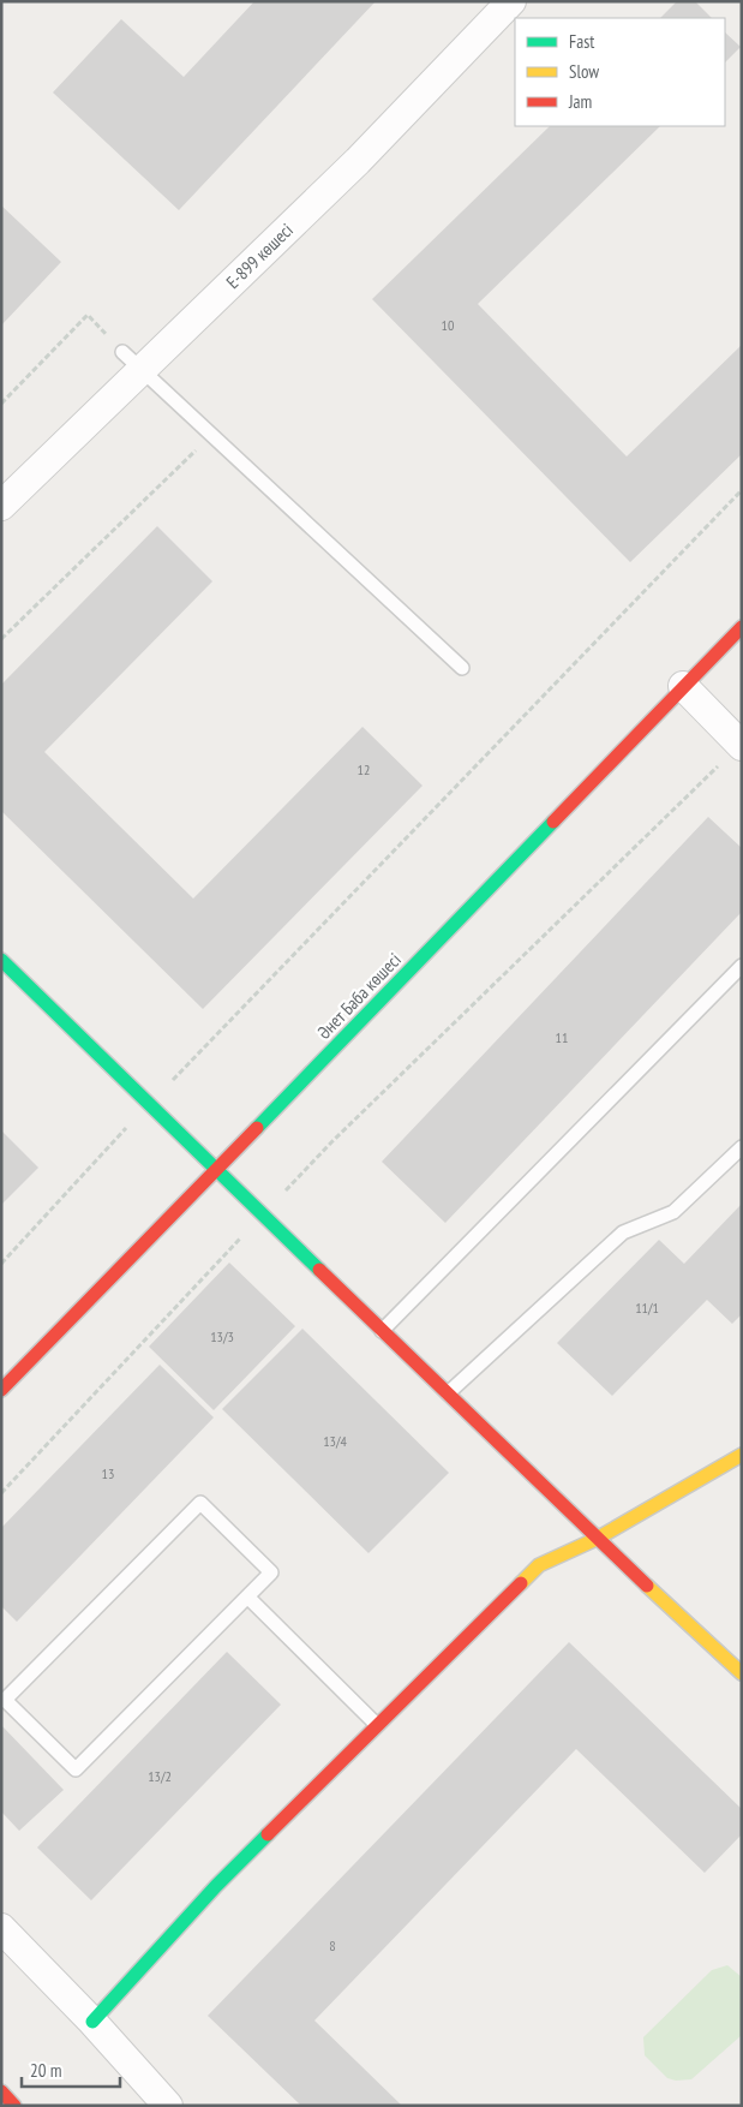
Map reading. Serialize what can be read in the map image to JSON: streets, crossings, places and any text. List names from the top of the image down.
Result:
{
  "streets": {
    "street": ["Е-899 көшесі", "Әнет Баба көшесі"]
  },
  "house_numbers": [
    "10",
    "12",
    "11",
    "11/1",
    "13/3",
    "13/4",
    "13",
    "13/2",
    "8"
  ],
  "legend": ["Fast", "Slow", "Jam"],
  "scale_bar": "20 m"
}
